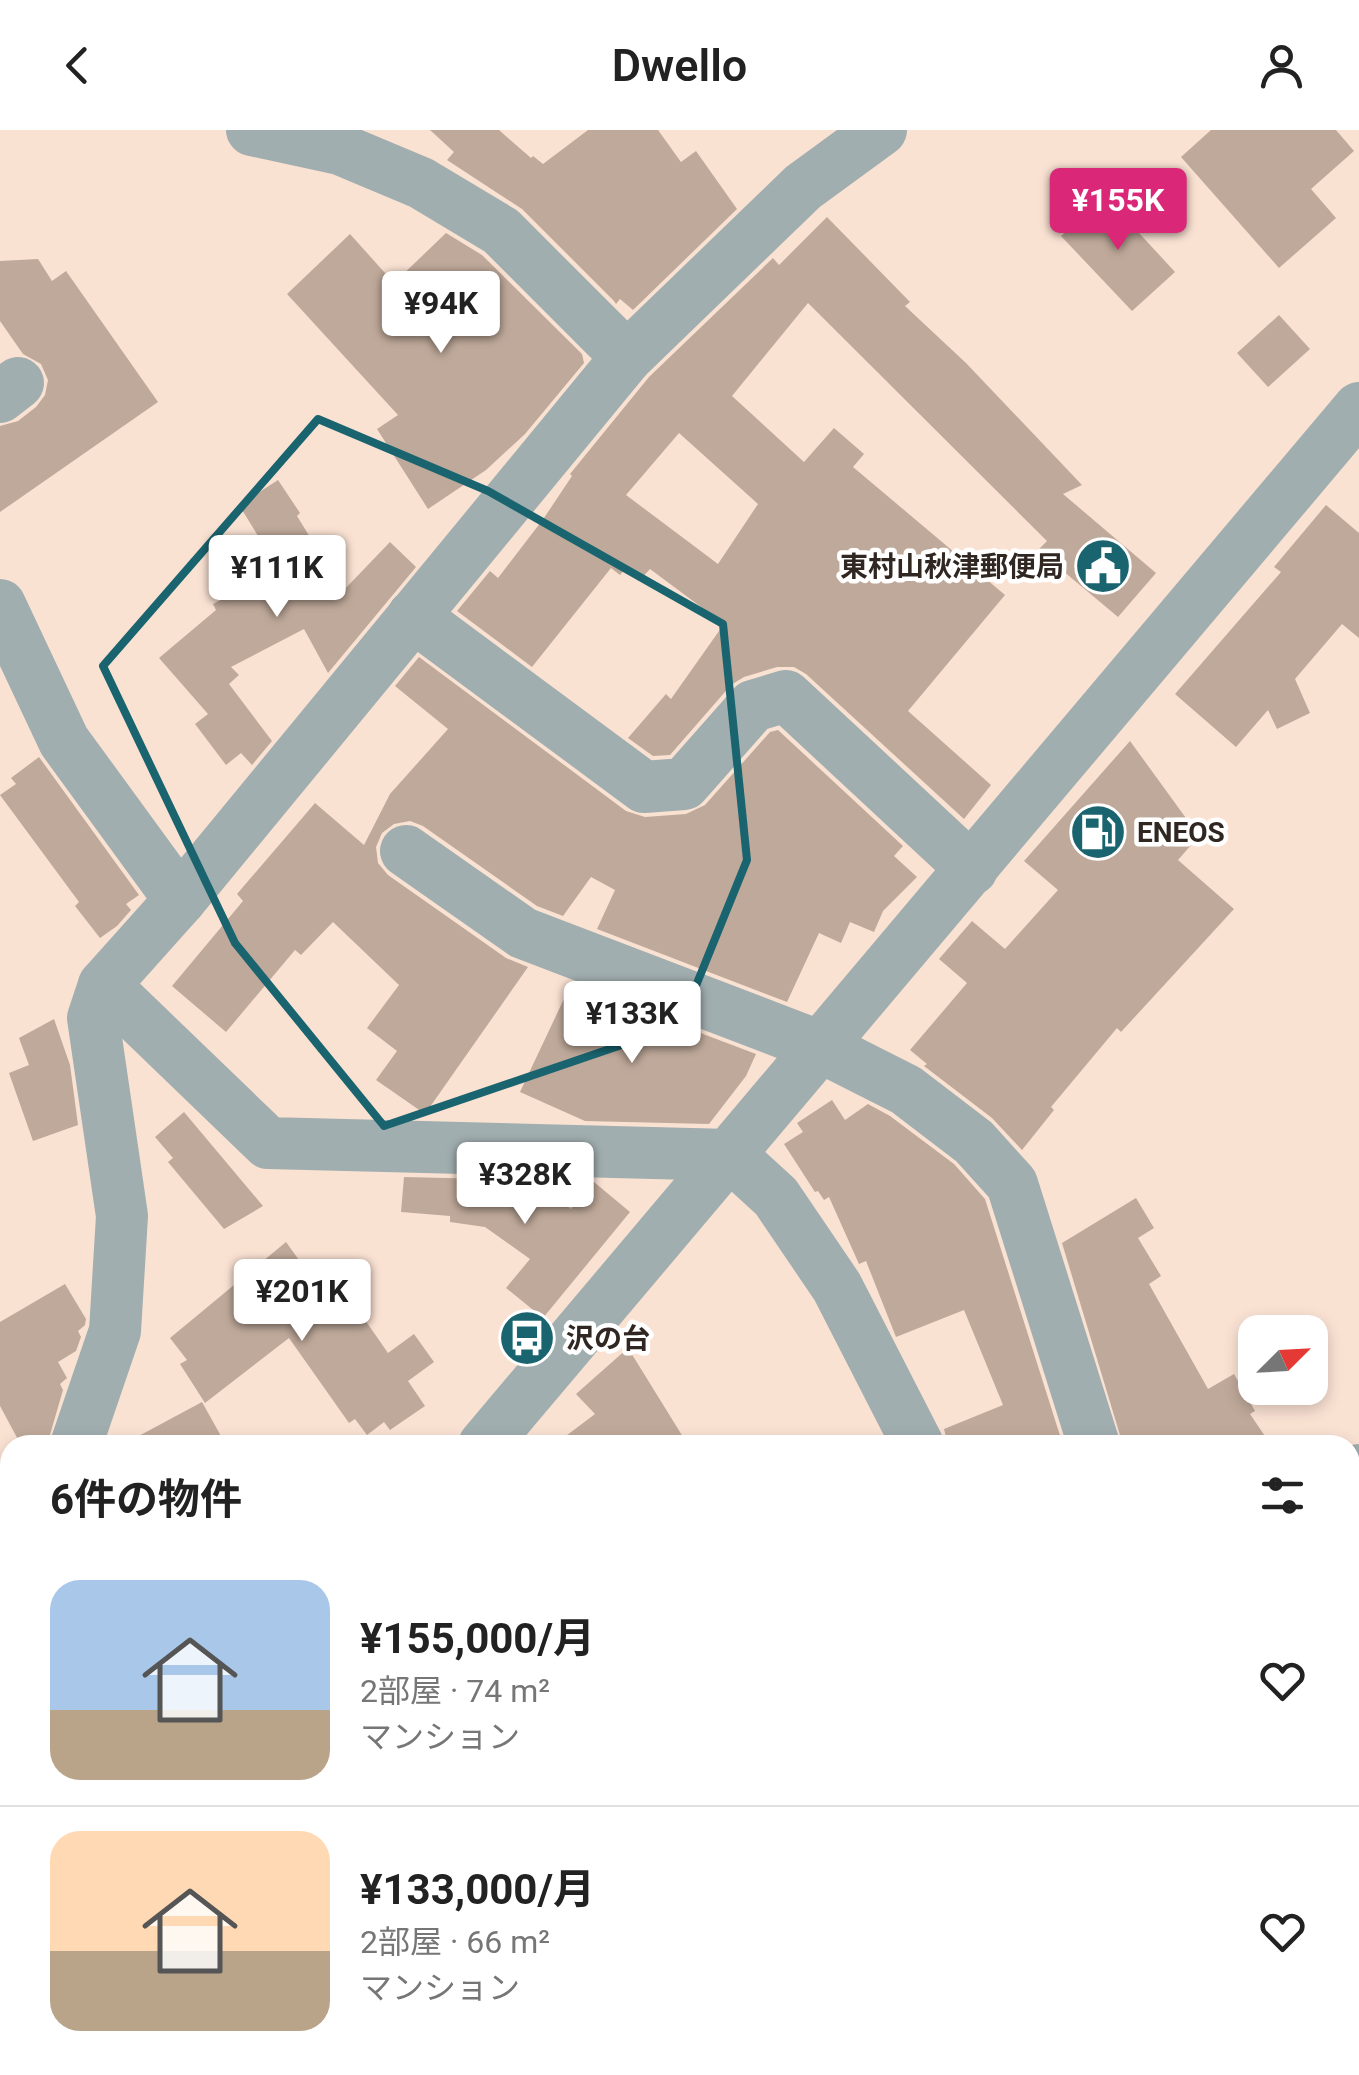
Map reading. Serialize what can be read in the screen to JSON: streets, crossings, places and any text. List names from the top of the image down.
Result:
{
  "places": {
    "public building": ["東村山秋津郵便局"],
    "fuel station": ["ENEOS"],
    "bus stop": ["沢の台"]
  },
  "north": "top right",
  "page": {
    "header": "Dwello",
    "price": [
      "¥155K",
      "¥94K",
      "¥111K",
      "¥133K",
      "¥328K",
      "¥201K"
    ],
    "heading": "6件の物件",
    "list": [
      {
        "name": "¥155,000/月",
        "note": "2部屋 · 74 m² · マンション"
      },
      {
        "name": "¥133,000/月",
        "note": "2部屋 · 66 m² · マンション"
      }
    ]
  }
}
